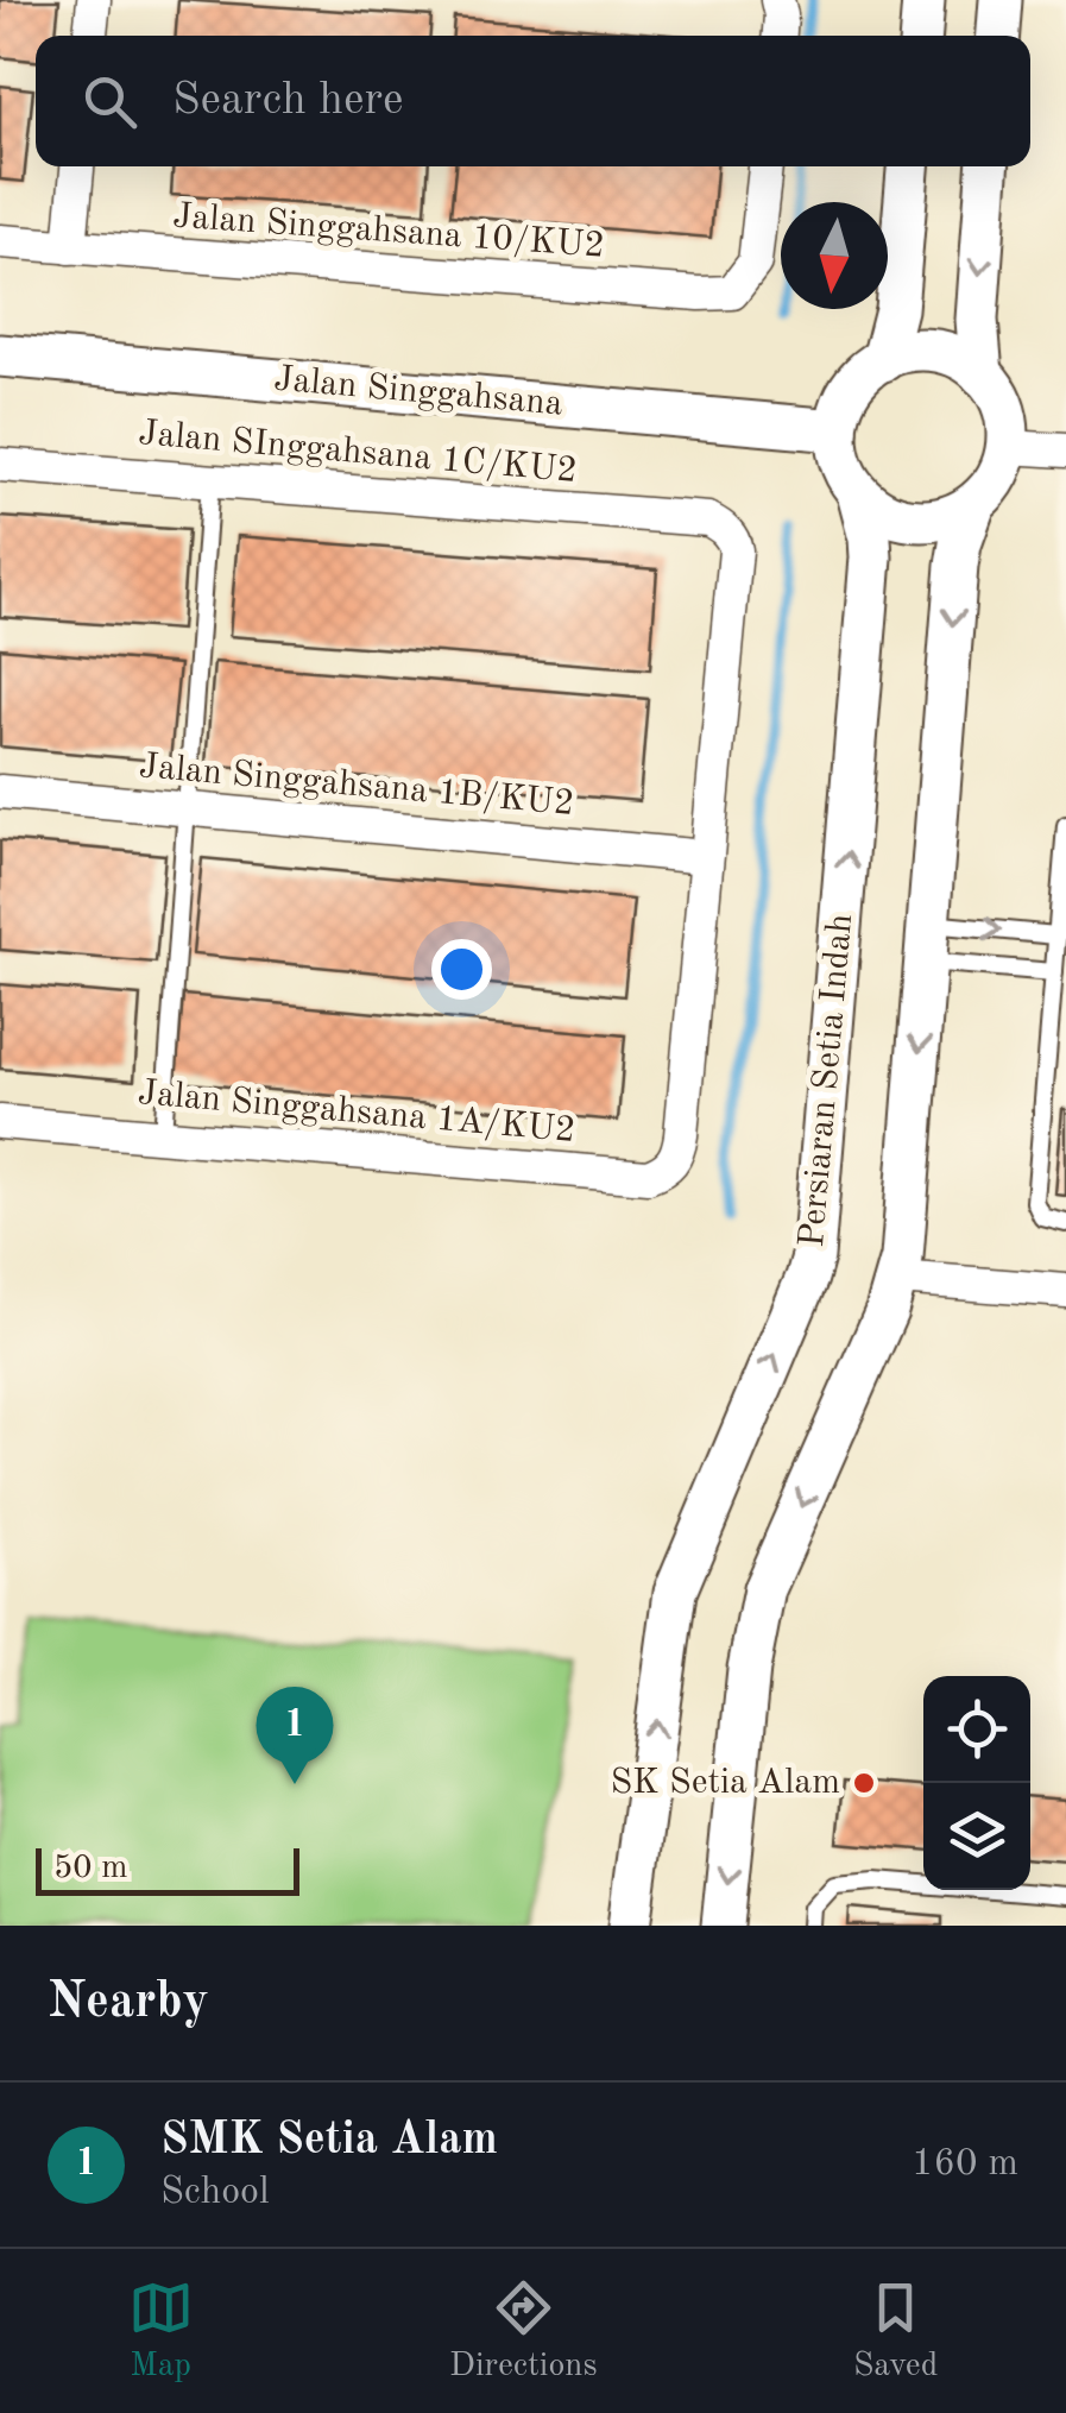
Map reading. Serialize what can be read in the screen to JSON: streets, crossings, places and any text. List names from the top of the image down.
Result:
{
  "streets": {
    "street": [
      "Jalan Singgahsana 10/KU2",
      "Jalan Singgahsana",
      "Jalan SInggahsana 1C/KU2",
      "Jalan Singgahsana 1B/KU2",
      "Persiaran Setia Indah",
      "Jalan Singgahsana 1A/KU2"
    ]
  },
  "crossings": [
    ["Jalan Singgahsana", "Persiaran Setia Indah"],
    ["Jalan SInggahsana 1C/KU2", "Jalan Singgahsana 1B/KU2"],
    ["Jalan SInggahsana 1C/KU2", "Jalan Singgahsana 1A/KU2"],
    ["Jalan Singgahsana 1B/KU2", "Jalan Singgahsana 1A/KU2"]
  ],
  "places": ["SK Setia Alam"],
  "scale_bar": "50 m",
  "north": "bottom",
  "page": {
    "search": "Search here",
    "pins": "1",
    "scale": "50 m",
    "heading": "Nearby",
    "list": [
      {
        "mark": "1",
        "name": "SMK Setia Alam",
        "note": "School",
        "value": "160 m"
      }
    ],
    "nav": ["Map", "Directions", "Saved"]
  }
}
